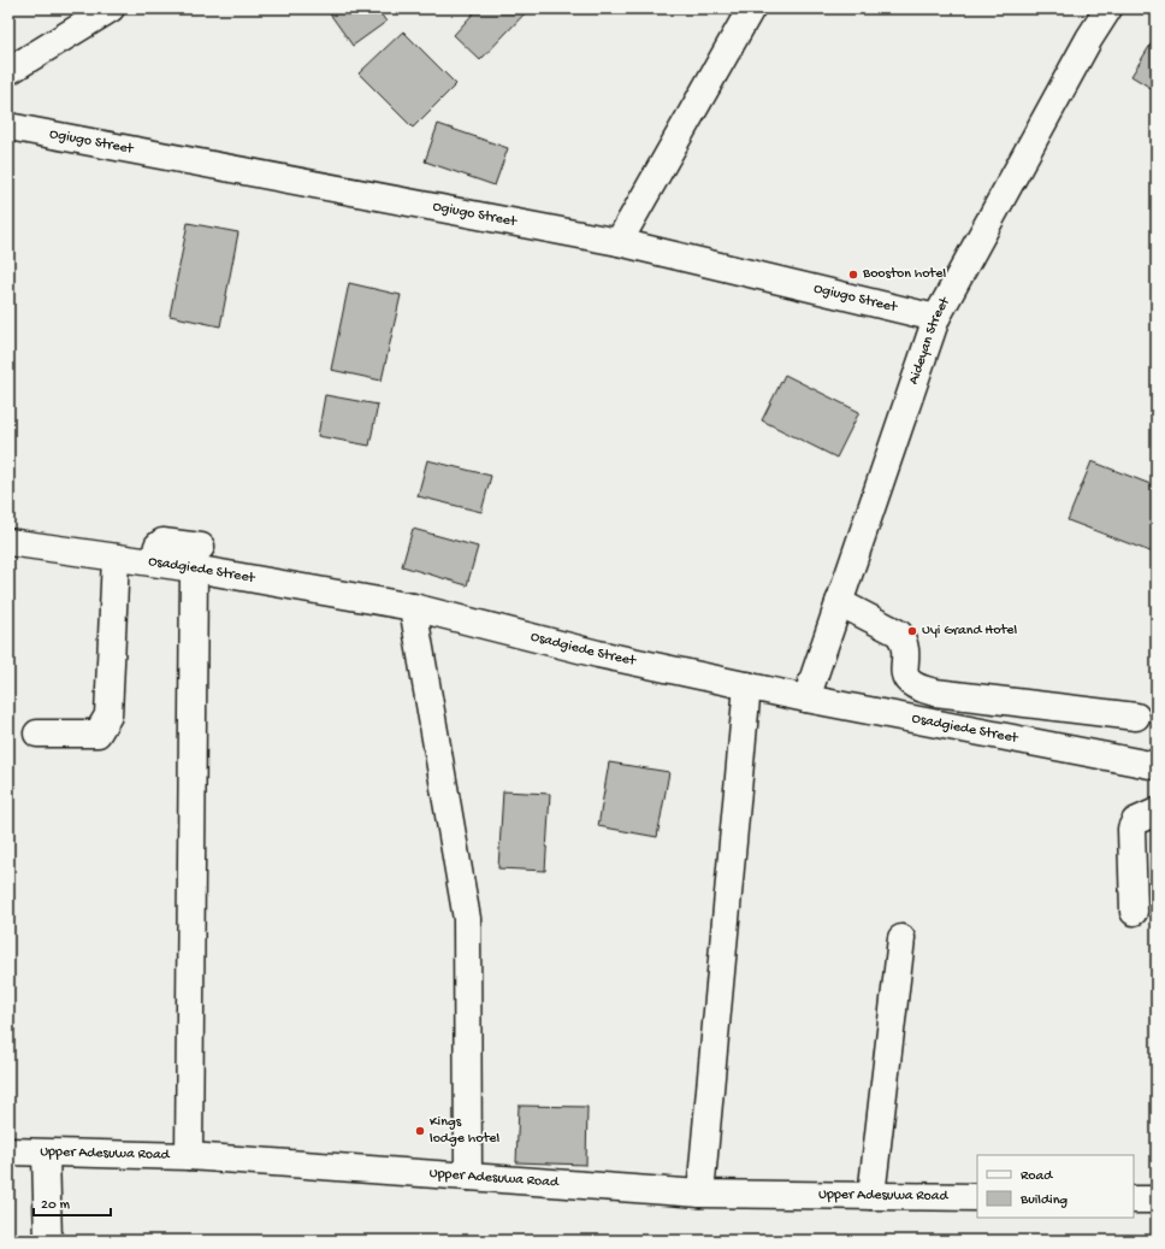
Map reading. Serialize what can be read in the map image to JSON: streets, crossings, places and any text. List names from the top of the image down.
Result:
{
  "streets": {
    "street": [
      "Ogiugo Street",
      "Aideyan Street",
      "Osadgiede Street",
      "Upper Adesuwa Road"
    ]
  },
  "crossings": [
    ["Ogiugo Street", "Aideyan Street"],
    ["Aideyan Street", "Osadgiede Street"]
  ],
  "places": ["Booston hotel", "Uyi Grand Hotel", "Kings lodge hotel"],
  "legend": ["Road", "Building"],
  "scale_bar": "20 m"
}
